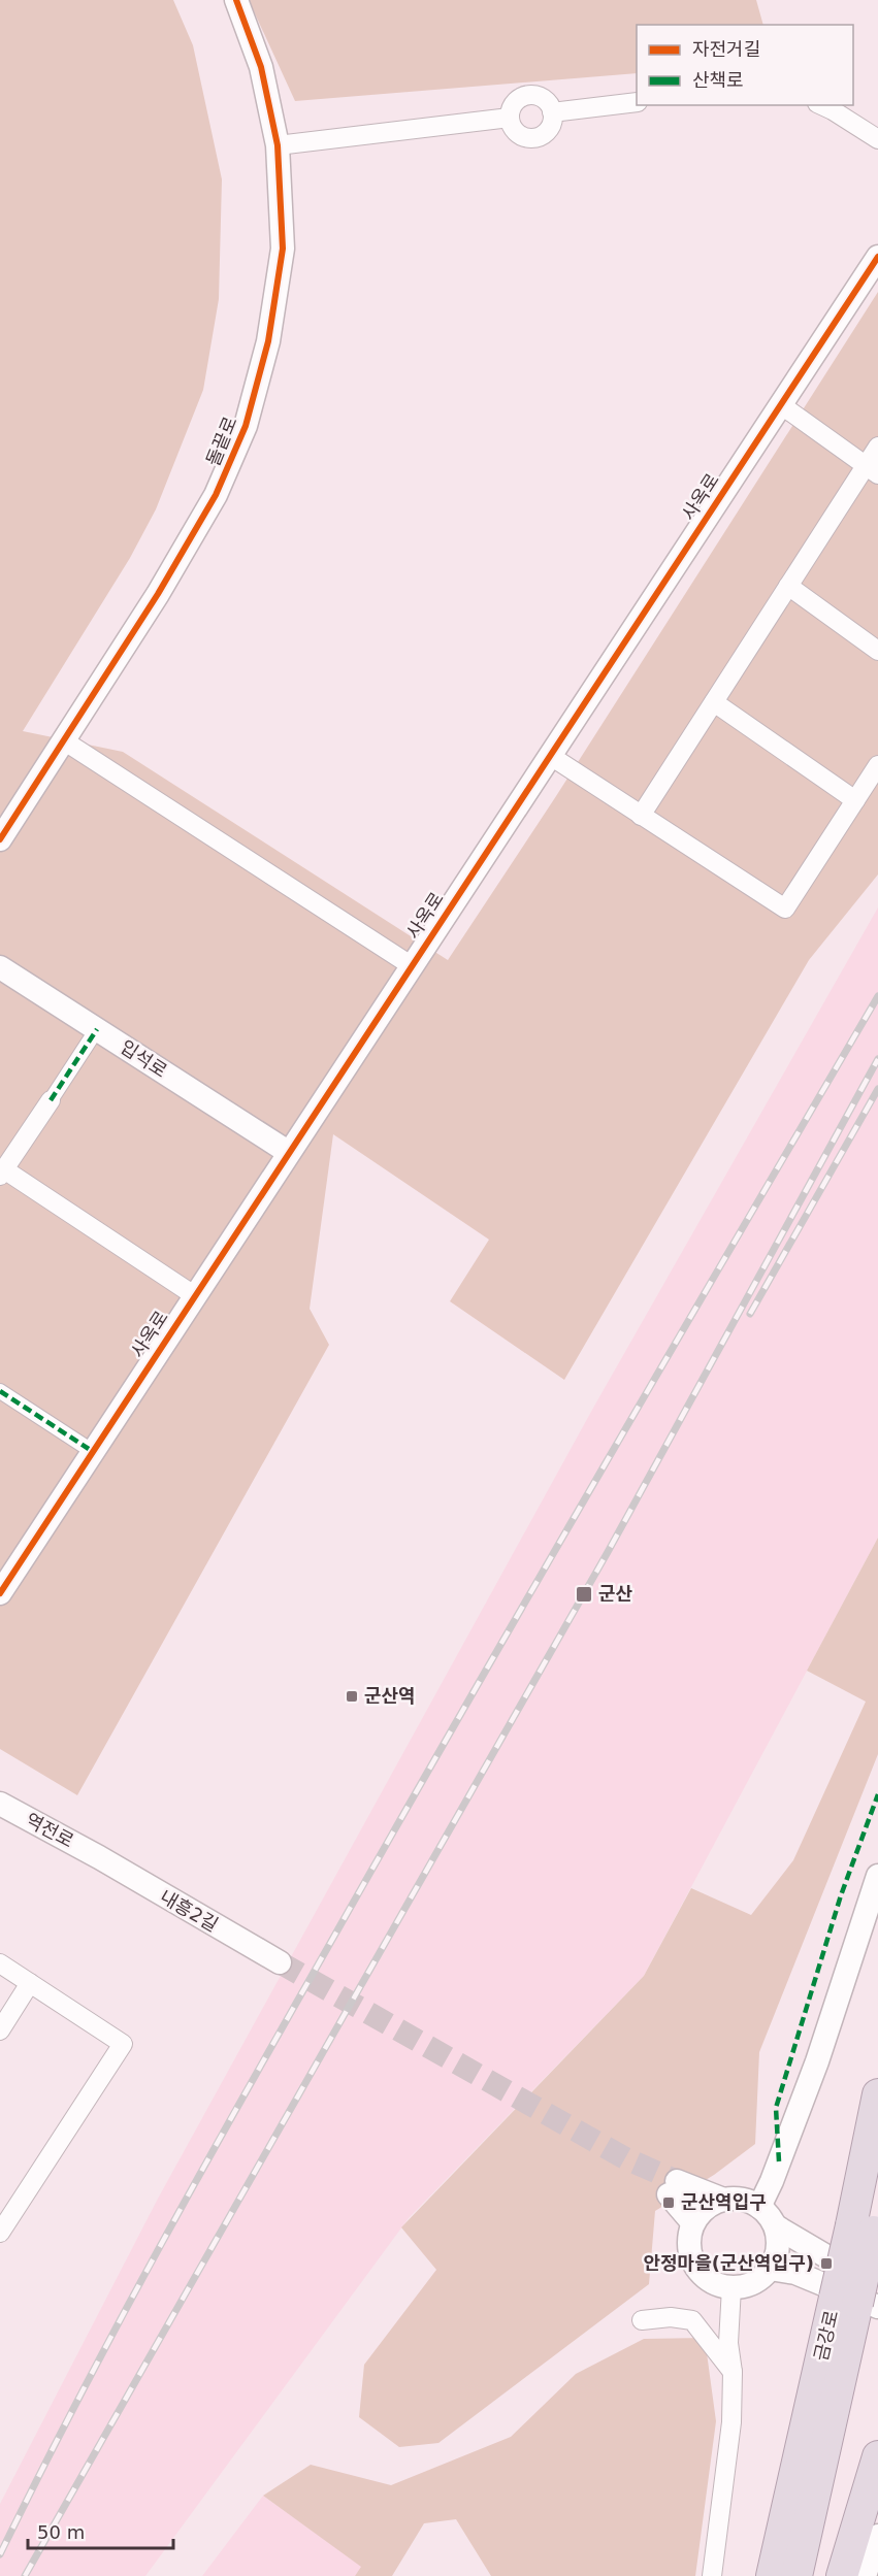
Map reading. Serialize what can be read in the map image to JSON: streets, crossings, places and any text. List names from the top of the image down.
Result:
{
  "streets": {
    "highway": ["금강로"],
    "street": [
      "돌끝로",
      "사옥로",
      "입석로",
      "역전로",
      "내흥2길"
    ]
  },
  "crossings": [
    ["사옥로", "입석로"],
    ["역전로", "내흥2길"]
  ],
  "places": {
    "transit": [
      "군산",
      "군산역",
      "군산역입구",
      "안정마을(군산역입구)"
    ]
  },
  "legend": ["자전거길", "산책로"],
  "scale_bar": "50 m"
}
